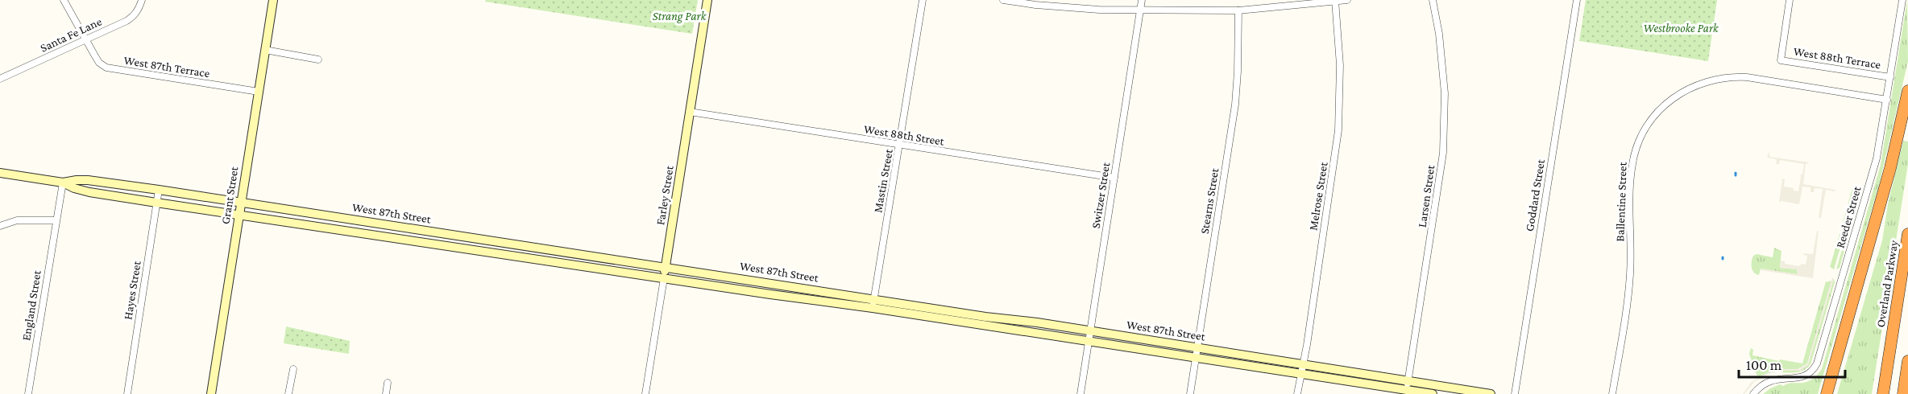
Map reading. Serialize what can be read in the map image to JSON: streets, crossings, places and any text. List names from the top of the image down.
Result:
{
  "streets": {
    "highway": ["Overland Parkway"],
    "main road": ["Grant Street", "Farley Street", "West 87th Street"],
    "street": [
      "Santa Fe Lane",
      "West 88th Terrace",
      "West 87th Terrace",
      "West 88th Street",
      "Mastin Street",
      "Switzer Street",
      "Goddard Street",
      "Melrose Street",
      "Larsen Street",
      "Stearns Street",
      "Ballentine Street",
      "Reeder Street",
      "Hayes Street",
      "England Street"
    ]
  },
  "crossings": [
    ["Santa Fe Lane", "West 87th Terrace"],
    ["West 88th Terrace", "Reeder Street"],
    ["West 87th Terrace", "Grant Street"],
    ["West 88th Street", "Mastin Street"],
    ["West 88th Street", "Farley Street"],
    ["West 88th Street", "Switzer Street"],
    ["Mastin Street", "West 87th Street"],
    ["Grant Street", "West 87th Street"],
    ["Farley Street", "West 87th Street"],
    ["Switzer Street", "West 87th Street"],
    ["Melrose Street", "West 87th Street"],
    ["Larsen Street", "West 87th Street"],
    ["Stearns Street", "West 87th Street"],
    ["Ballentine Street", "Reeder Street"],
    ["West 87th Street", "Hayes Street"],
    ["West 87th Street", "England Street"]
  ],
  "parks": ["Strang Park", "Westbrooke Park"],
  "scale_bar": "100 m"
}
